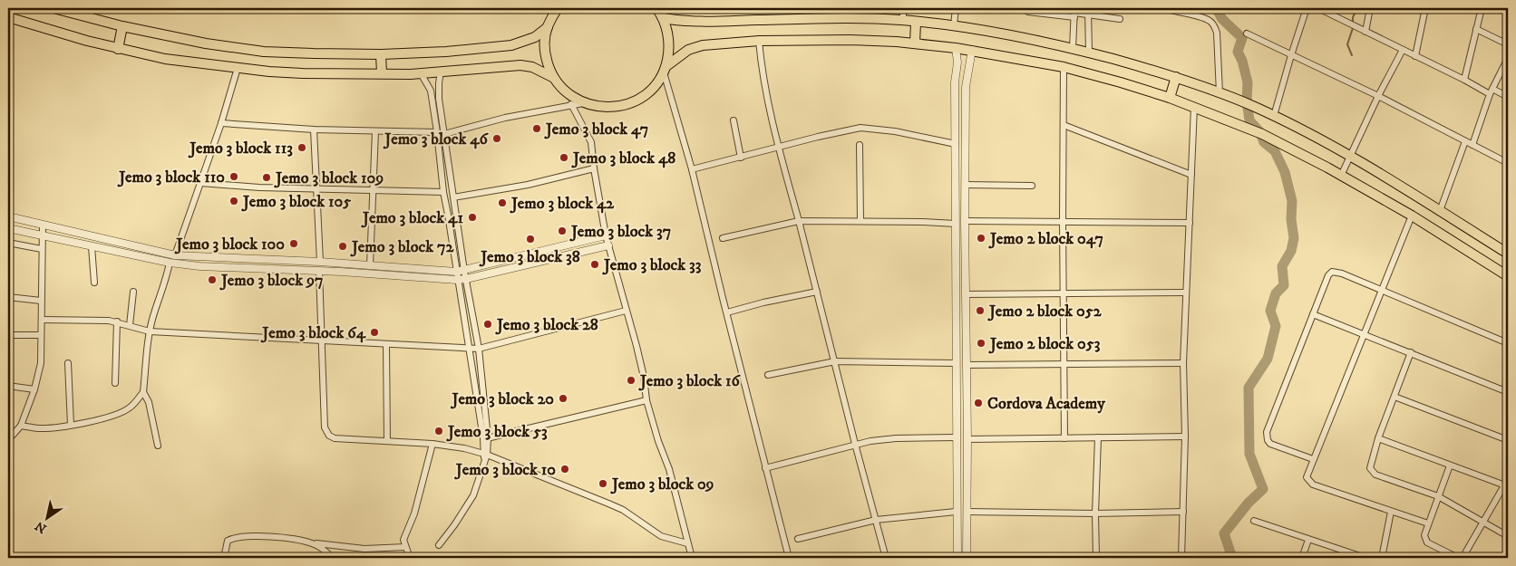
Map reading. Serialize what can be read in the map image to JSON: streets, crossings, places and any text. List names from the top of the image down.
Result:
{
  "places": [
    "Jemo 3 block 47",
    "Jemo 3 block 46",
    "Jemo 3 block 113",
    "Jemo 3 block 48",
    "Jemo 3 block 110",
    "Jemo 3 block 109",
    "Jemo 3 block 105",
    "Jemo 3 block 42",
    "Jemo 3 block 41",
    "Jemo 3 block 37",
    "Jemo 2 block 047",
    "Jemo 3 block 38",
    "Jemo 3 block 100",
    "Jemo 3 block 72",
    "Jemo 3 block 33",
    "Jemo 3 block 97",
    "Jemo 2 block 052",
    "Jemo 3 block 28",
    "Jemo 3 block 64",
    "Jemo 2 block 053",
    "Jemo 3 block 16",
    "Jemo 3 block 20",
    "Cordova Academy",
    "Jemo 3 block 53",
    "Jemo 3 block 10",
    "Jemo 3 block 09"
  ],
  "north": "bottom left"
}
